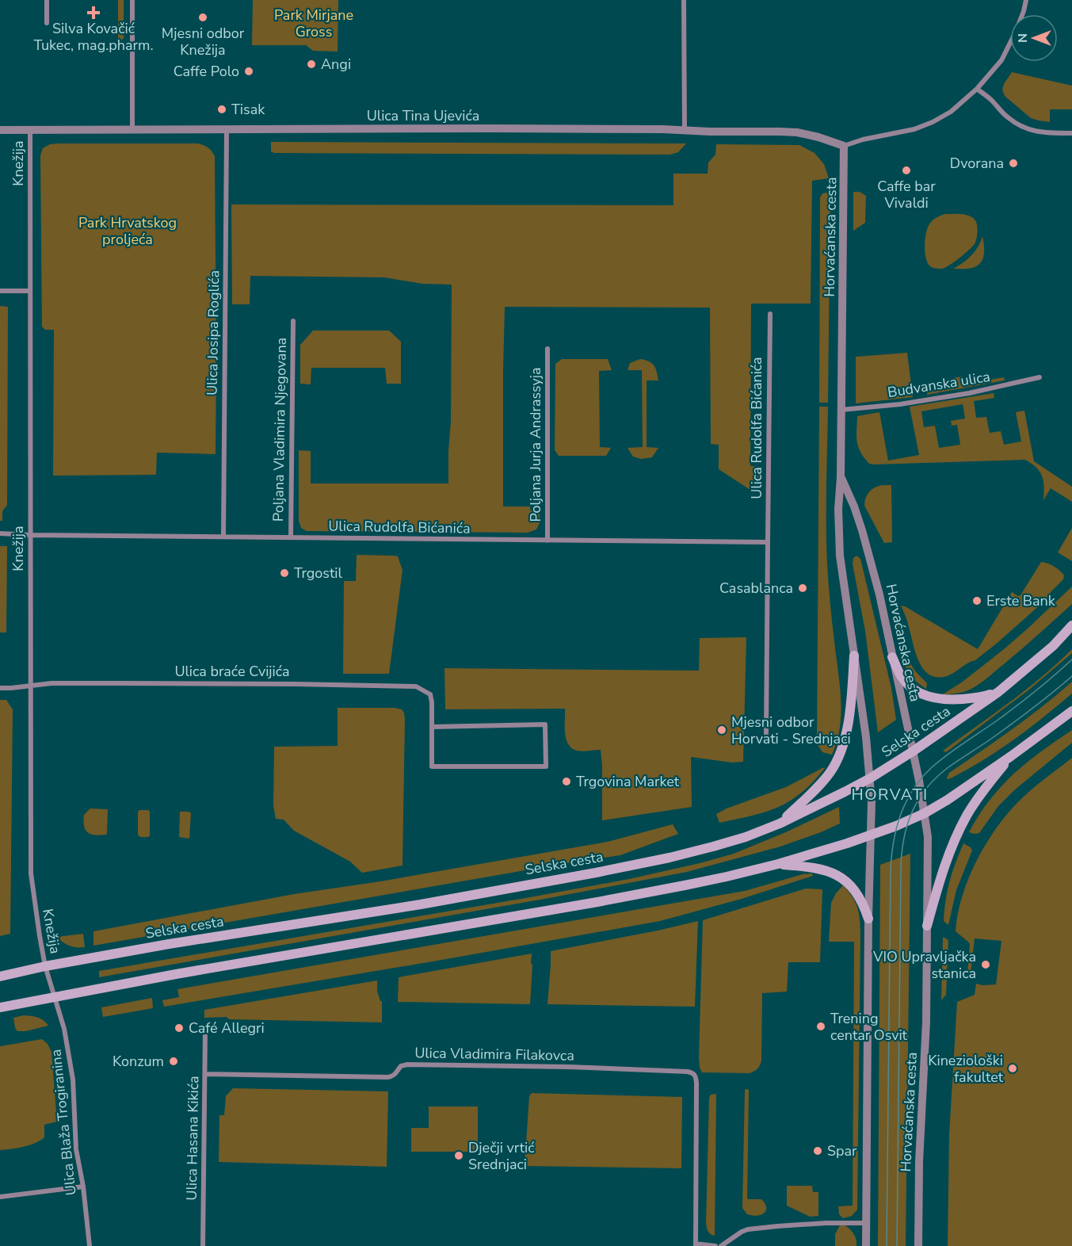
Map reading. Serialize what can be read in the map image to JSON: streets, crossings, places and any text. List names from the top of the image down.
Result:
{
  "streets": {
    "main road": ["Selska cesta"],
    "street": [
      "Ulica Tina Ujevića",
      "Knežija",
      "Horvaćanska cesta",
      "Ulica Josipa Roglića",
      "Budvanska ulica",
      "Ulica Rudolfa Bićanića",
      "Poljana Vladimira Njegovana",
      "Poljana Jurja Andrassyja",
      "Ulica braće Cvijića",
      "Ulica Vladimira Filakovca",
      "Ulica Blaža Trogiranina",
      "Ulica Hasana Kikića"
    ]
  },
  "crossings": [
    ["Ulica Tina Ujevića", "Knežija"],
    ["Ulica Tina Ujevića", "Horvaćanska cesta"],
    ["Ulica Tina Ujevića", "Ulica Josipa Roglića"],
    ["Knežija", "Ulica Rudolfa Bićanića"],
    ["Knežija", "Ulica braće Cvijića"],
    ["Knežija", "Selska cesta"],
    ["Knežija", "Ulica Blaža Trogiranina"],
    ["Horvaćanska cesta", "Budvanska ulica"],
    ["Horvaćanska cesta", "Selska cesta"],
    ["Ulica Josipa Roglića", "Ulica Rudolfa Bićanića"],
    ["Ulica Rudolfa Bićanića", "Poljana Vladimira Njegovana"],
    ["Ulica Rudolfa Bićanića", "Poljana Jurja Andrassyja"],
    ["Ulica Vladimira Filakovca", "Ulica Hasana Kikića"]
  ],
  "districts": ["HORVATI"],
  "parks": ["Park Mirjane Gross", "Park Hrvatskog proljeća"],
  "places": {
    "health": ["Silva Kovačić Tukec, mag.pharm."],
    "other": [
      "Mjesni odbor Knežija",
      "Angi",
      "Caffe Polo",
      "Tisak",
      "Dvorana",
      "Caffe bar Vivaldi",
      "Trgostil",
      "Casablanca",
      "Erste Bank",
      "Mjesni odbor Horvati - Srednjaci",
      "Trgovina Market",
      "VIO Upravljačka stanica",
      "Trening centar Osvit",
      "Café Allegri",
      "Konzum",
      "Kineziološki fakultet",
      "Spar",
      "Dječji vrtić Srednjaci"
    ]
  },
  "north": "left"
}
